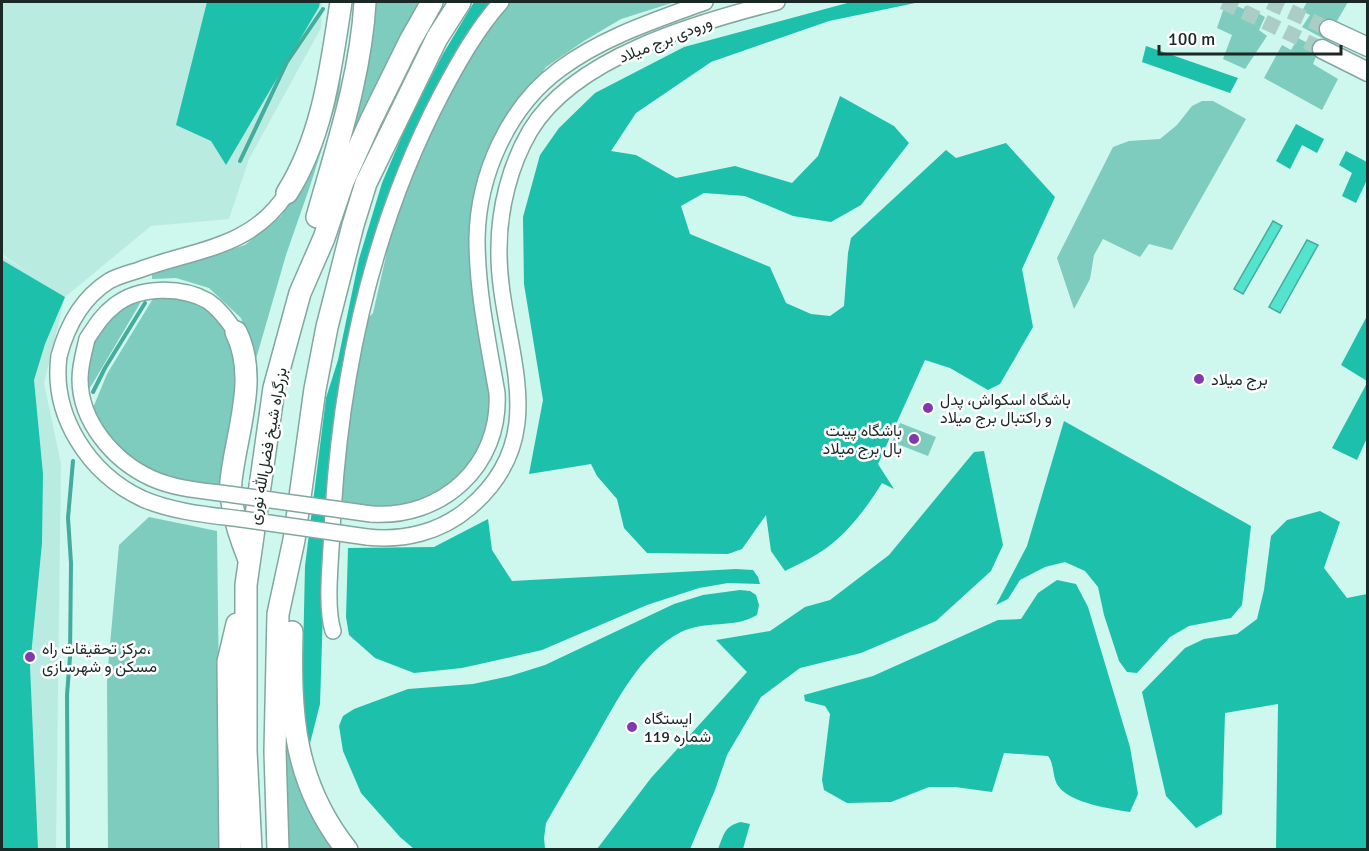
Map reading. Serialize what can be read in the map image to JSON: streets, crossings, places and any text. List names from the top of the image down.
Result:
{
  "streets": {
    "highway": ["بزرگراه شیخ فضل‌الله نوری"],
    "street": ["ورودی برج میلاد"]
  },
  "places": [
    "برج میلاد",
    "باشگاه اسکواش، پدل و راکتبال برج میلاد",
    "باشگاه پینت بال برج میلاد",
    "مرکز تحقیقات راه، مسکن و شهرسازی",
    "ایستگاه شماره 119"
  ],
  "scale_bar": "100 m"
}
